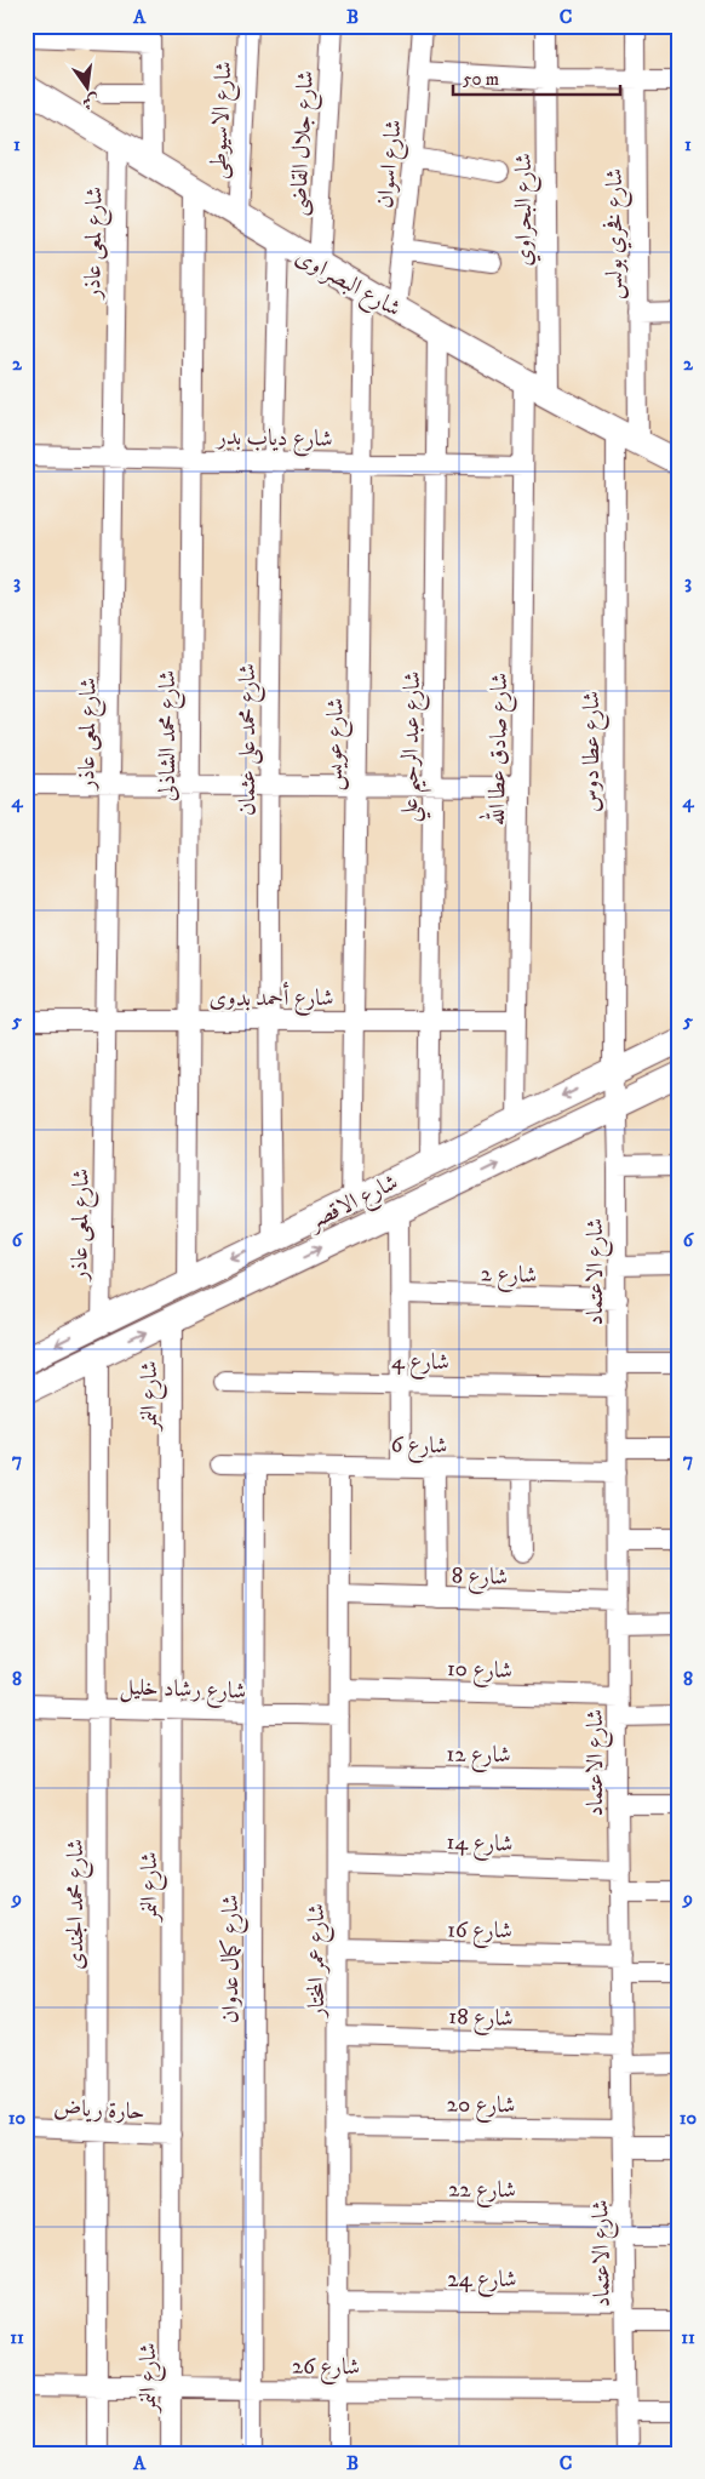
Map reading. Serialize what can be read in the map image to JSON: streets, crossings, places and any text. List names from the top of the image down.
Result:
{
  "streets": {
    "street": [
      "شارع الاسيوطى",
      "شارع جلال القاضى",
      "شارع اسوان",
      "شارع البحراوي",
      "شارع فخري بولس",
      "شارع لمعى عاذر",
      "شارع البصراوى",
      "شارع دياب بدر",
      "شارع محمد الشاذلى",
      "شارع محمد على عثمان",
      "شارع عويس",
      "شارع عبد الرحيم علي",
      "شارع صادق عطا الله",
      "شارع عطا دوس",
      "شارع أحمد بدوى",
      "شارع الاقصر",
      "شارع الاعتماد",
      "شارع 2",
      "شارع 4",
      "شارع النمر",
      "شارع 6",
      "شارع 8",
      "شارع 10",
      "شارع رشاد خليل",
      "شارع 12",
      "شارع 14",
      "شارع محمد الجندى",
      "شارع 16",
      "شارع كمال عدوان",
      "شارع عمر المختار",
      "شارع 18",
      "شارع 20",
      "حارة رياض",
      "شارع 22",
      "شارع 24",
      "شارع 26"
    ]
  },
  "crossings": [
    ["شارع الاسيوطى", "شارع البصراوى"],
    ["شارع جلال القاضى", "شارع البصراوى"],
    ["شارع اسوان", "شارع البصراوى"],
    ["شارع البحراوي", "شارع البصراوى"],
    ["شارع فخري بولس", "شارع البصراوى"],
    ["شارع لمعى عاذر", "شارع البصراوى"],
    ["شارع لمعى عاذر", "شارع دياب بدر"],
    ["شارع لمعى عاذر", "شارع أحمد بدوى"],
    ["شارع لمعى عاذر", "شارع الاقصر"],
    ["شارع البصراوى", "شارع محمد الشاذلى"],
    ["شارع البصراوى", "شارع محمد على عثمان"],
    ["شارع البصراوى", "شارع عويس"],
    ["شارع البصراوى", "شارع عبد الرحيم علي"],
    ["شارع البصراوى", "شارع صادق عطا الله"],
    ["شارع البصراوى", "شارع عطا دوس"],
    ["شارع دياب بدر", "شارع محمد الشاذلى"],
    ["شارع دياب بدر", "شارع محمد على عثمان"],
    ["شارع دياب بدر", "شارع عويس"],
    ["شارع دياب بدر", "شارع عبد الرحيم علي"],
    ["شارع دياب بدر", "شارع صادق عطا الله"],
    ["شارع محمد الشاذلى", "شارع أحمد بدوى"],
    ["شارع محمد الشاذلى", "شارع الاقصر"],
    ["شارع محمد على عثمان", "شارع أحمد بدوى"],
    ["شارع محمد على عثمان", "شارع الاقصر"],
    ["شارع عويس", "شارع أحمد بدوى"],
    ["شارع عويس", "شارع الاقصر"],
    ["شارع عبد الرحيم علي", "شارع أحمد بدوى"],
    ["شارع عبد الرحيم علي", "شارع الاقصر"],
    ["شارع صادق عطا الله", "شارع أحمد بدوى"],
    ["شارع صادق عطا الله", "شارع الاقصر"],
    ["شارع عطا دوس", "شارع الاقصر"],
    ["شارع عطا دوس", "شارع الاعتماد"],
    ["شارع الاقصر", "شارع الاعتماد"],
    ["شارع الاقصر", "شارع النمر"],
    ["شارع الاقصر", "شارع محمد الجندى"],
    ["شارع الاعتماد", "شارع 2"],
    ["شارع الاعتماد", "شارع 4"],
    ["شارع الاعتماد", "شارع 6"],
    ["شارع الاعتماد", "شارع 8"],
    ["شارع الاعتماد", "شارع 10"],
    ["شارع الاعتماد", "شارع 12"],
    ["شارع الاعتماد", "شارع 14"],
    ["شارع الاعتماد", "شارع 16"],
    ["شارع الاعتماد", "شارع 18"],
    ["شارع الاعتماد", "شارع 20"],
    ["شارع الاعتماد", "شارع 22"],
    ["شارع الاعتماد", "شارع 24"],
    ["شارع الاعتماد", "شارع 26"],
    ["شارع النمر", "شارع رشاد خليل"],
    ["شارع النمر", "حارة رياض"],
    ["شارع النمر", "شارع 26"],
    ["شارع 6", "شارع كمال عدوان"],
    ["شارع 6", "شارع عمر المختار"],
    ["شارع 8", "شارع عمر المختار"],
    ["شارع 10", "شارع عمر المختار"],
    ["شارع رشاد خليل", "شارع محمد الجندى"],
    ["شارع رشاد خليل", "شارع كمال عدوان"],
    ["شارع رشاد خليل", "شارع عمر المختار"],
    ["شارع 12", "شارع عمر المختار"],
    ["شارع 14", "شارع عمر المختار"],
    ["شارع محمد الجندى", "حارة رياض"],
    ["شارع محمد الجندى", "شارع 26"],
    ["شارع 16", "شارع عمر المختار"],
    ["شارع كمال عدوان", "شارع 26"],
    ["شارع عمر المختار", "شارع 18"],
    ["شارع عمر المختار", "شارع 20"],
    ["شارع عمر المختار", "شارع 22"],
    ["شارع عمر المختار", "شارع 24"],
    ["شارع عمر المختار", "شارع 26"]
  ],
  "scale_bar": "50 m",
  "north": "bottom",
  "grid": {
    "columns": ["A", "B", "C"],
    "rows": [
      "1",
      "2",
      "3",
      "4",
      "5",
      "6",
      "7",
      "8",
      "9",
      "10",
      "11"
    ]
  }
}
